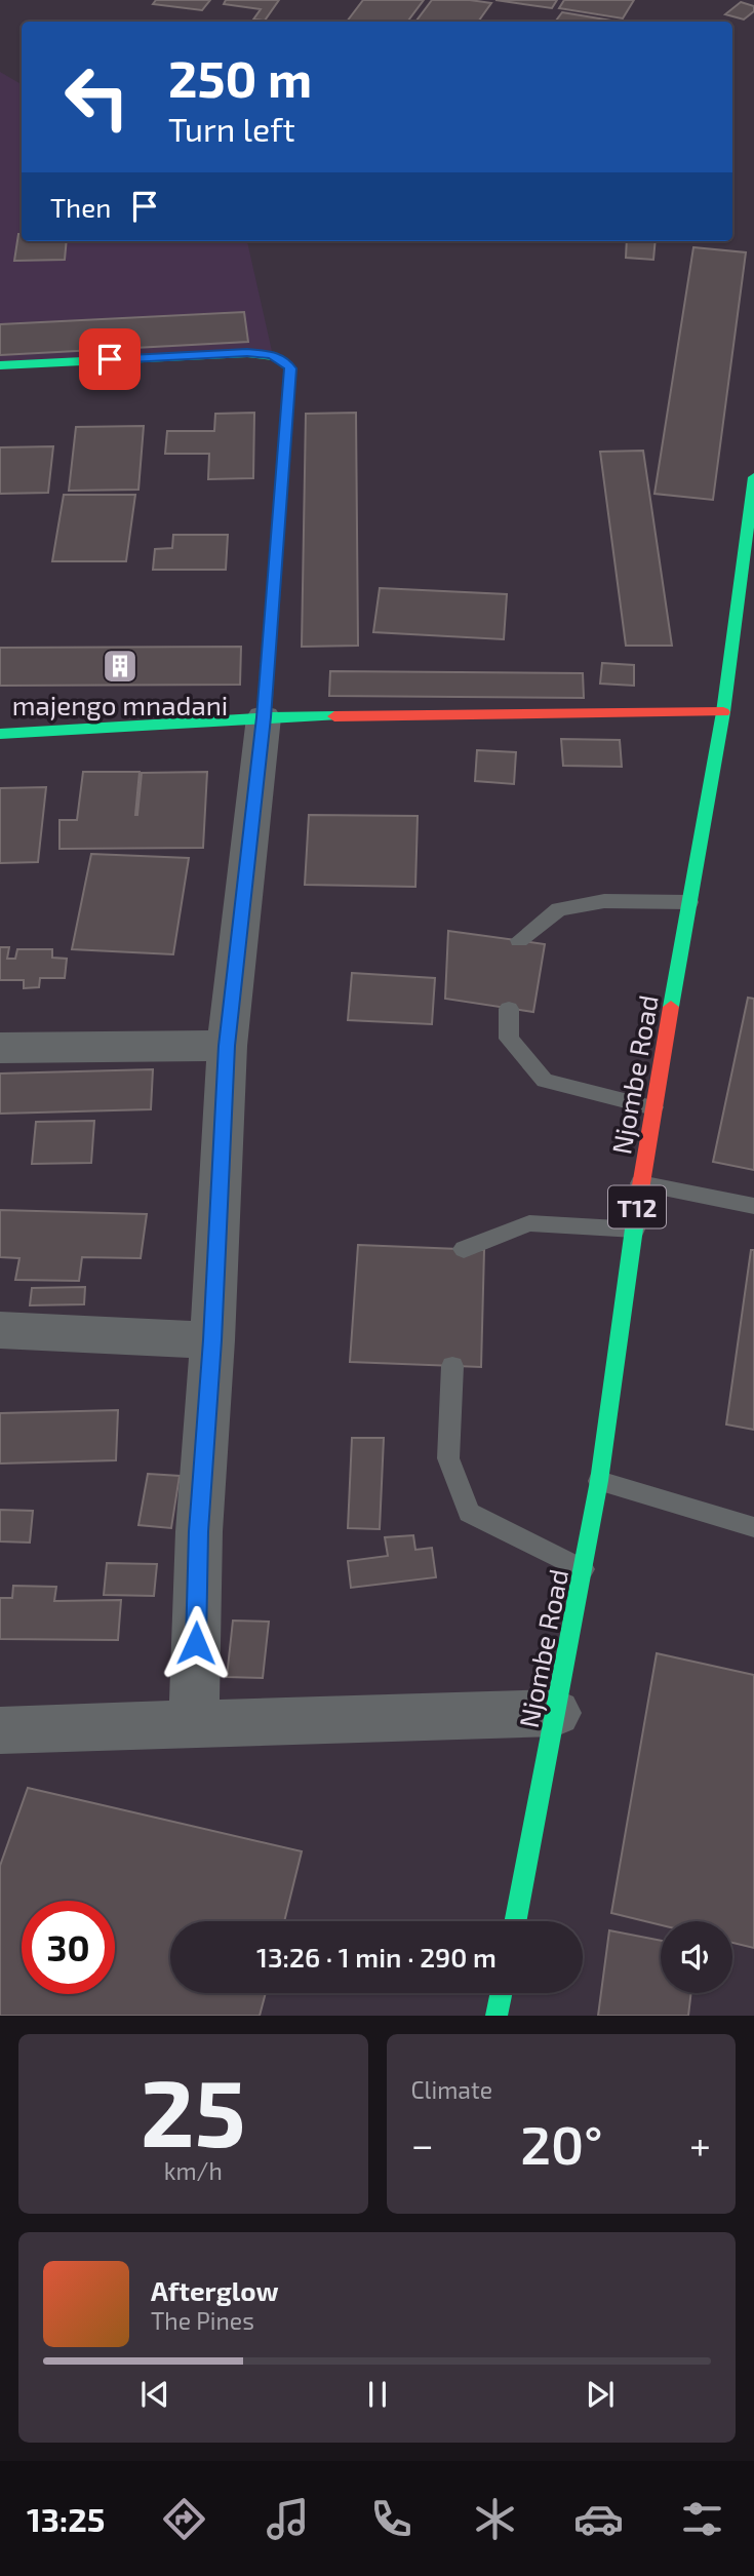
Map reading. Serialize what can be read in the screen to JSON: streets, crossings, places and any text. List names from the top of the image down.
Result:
{
  "streets": {
    "main road": ["Njombe Road", "T12"]
  },
  "places": {
    "building": ["majengo mnadani"]
  },
  "page": {
    "turn": ["250 m", "Turn left"],
    "then": "Then",
    "limit": "30",
    "trip": "13:26 · 1 min · 290 m",
    "tile": [
      ["25", "km/h"],
      "Climate"
    ],
    "heat": ["−", "20°", "+"],
    "song": ["Afterglow", "The Pines"],
    "tabs": "13:25"
  }
}
